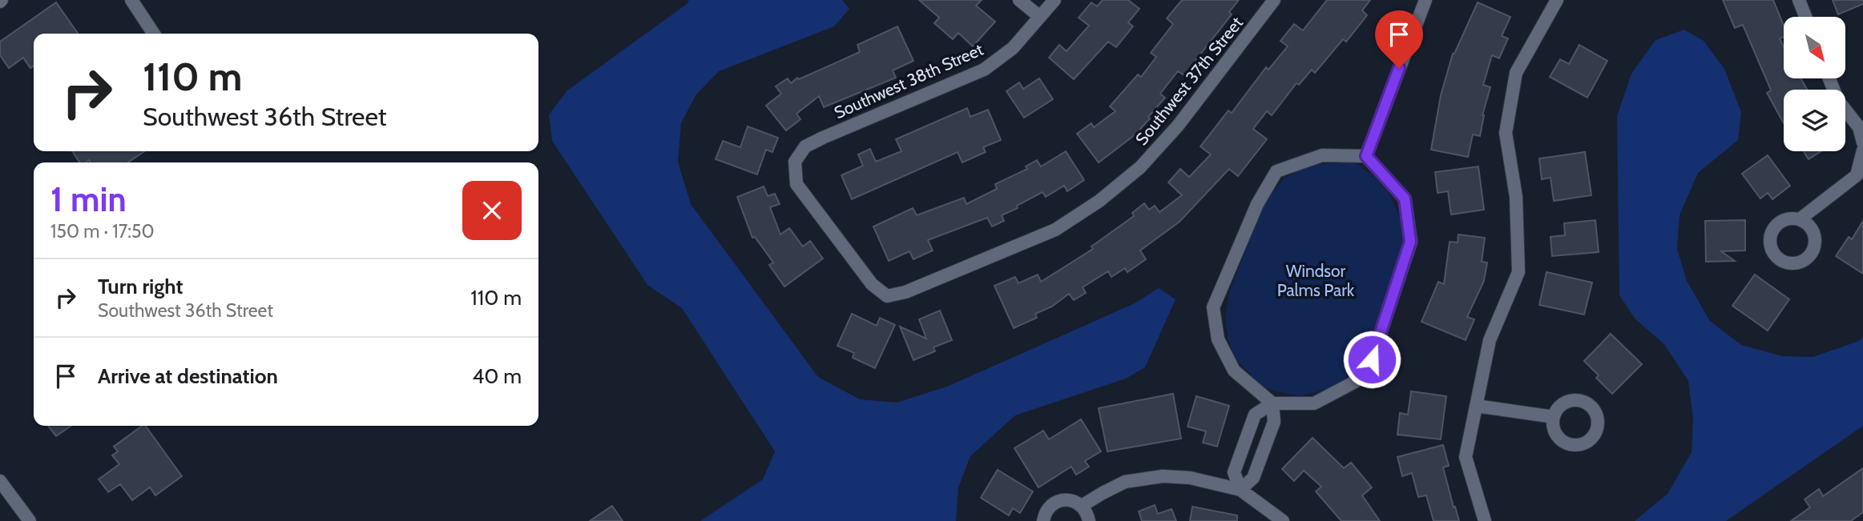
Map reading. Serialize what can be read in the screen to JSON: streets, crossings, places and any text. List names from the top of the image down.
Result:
{
  "streets": {
    "street": ["Southwest 38th Street", "Southwest 37th Street"]
  },
  "crossings": [
    ["Southwest 38th Street", "Southwest 37th Street"]
  ],
  "parks": ["Windsor Palms Park"],
  "north": "bottom right",
  "page": {
    "turn": ["110 m", "Southwest 36th Street"],
    "heading": ["1 min", "150 m · 17:50"],
    "list": [
      {
        "name": "Turn right",
        "note": "Southwest 36th Street",
        "value": "110 m"
      },
      {
        "name": "Arrive at destination",
        "value": "40 m"
      }
    ]
  }
}
